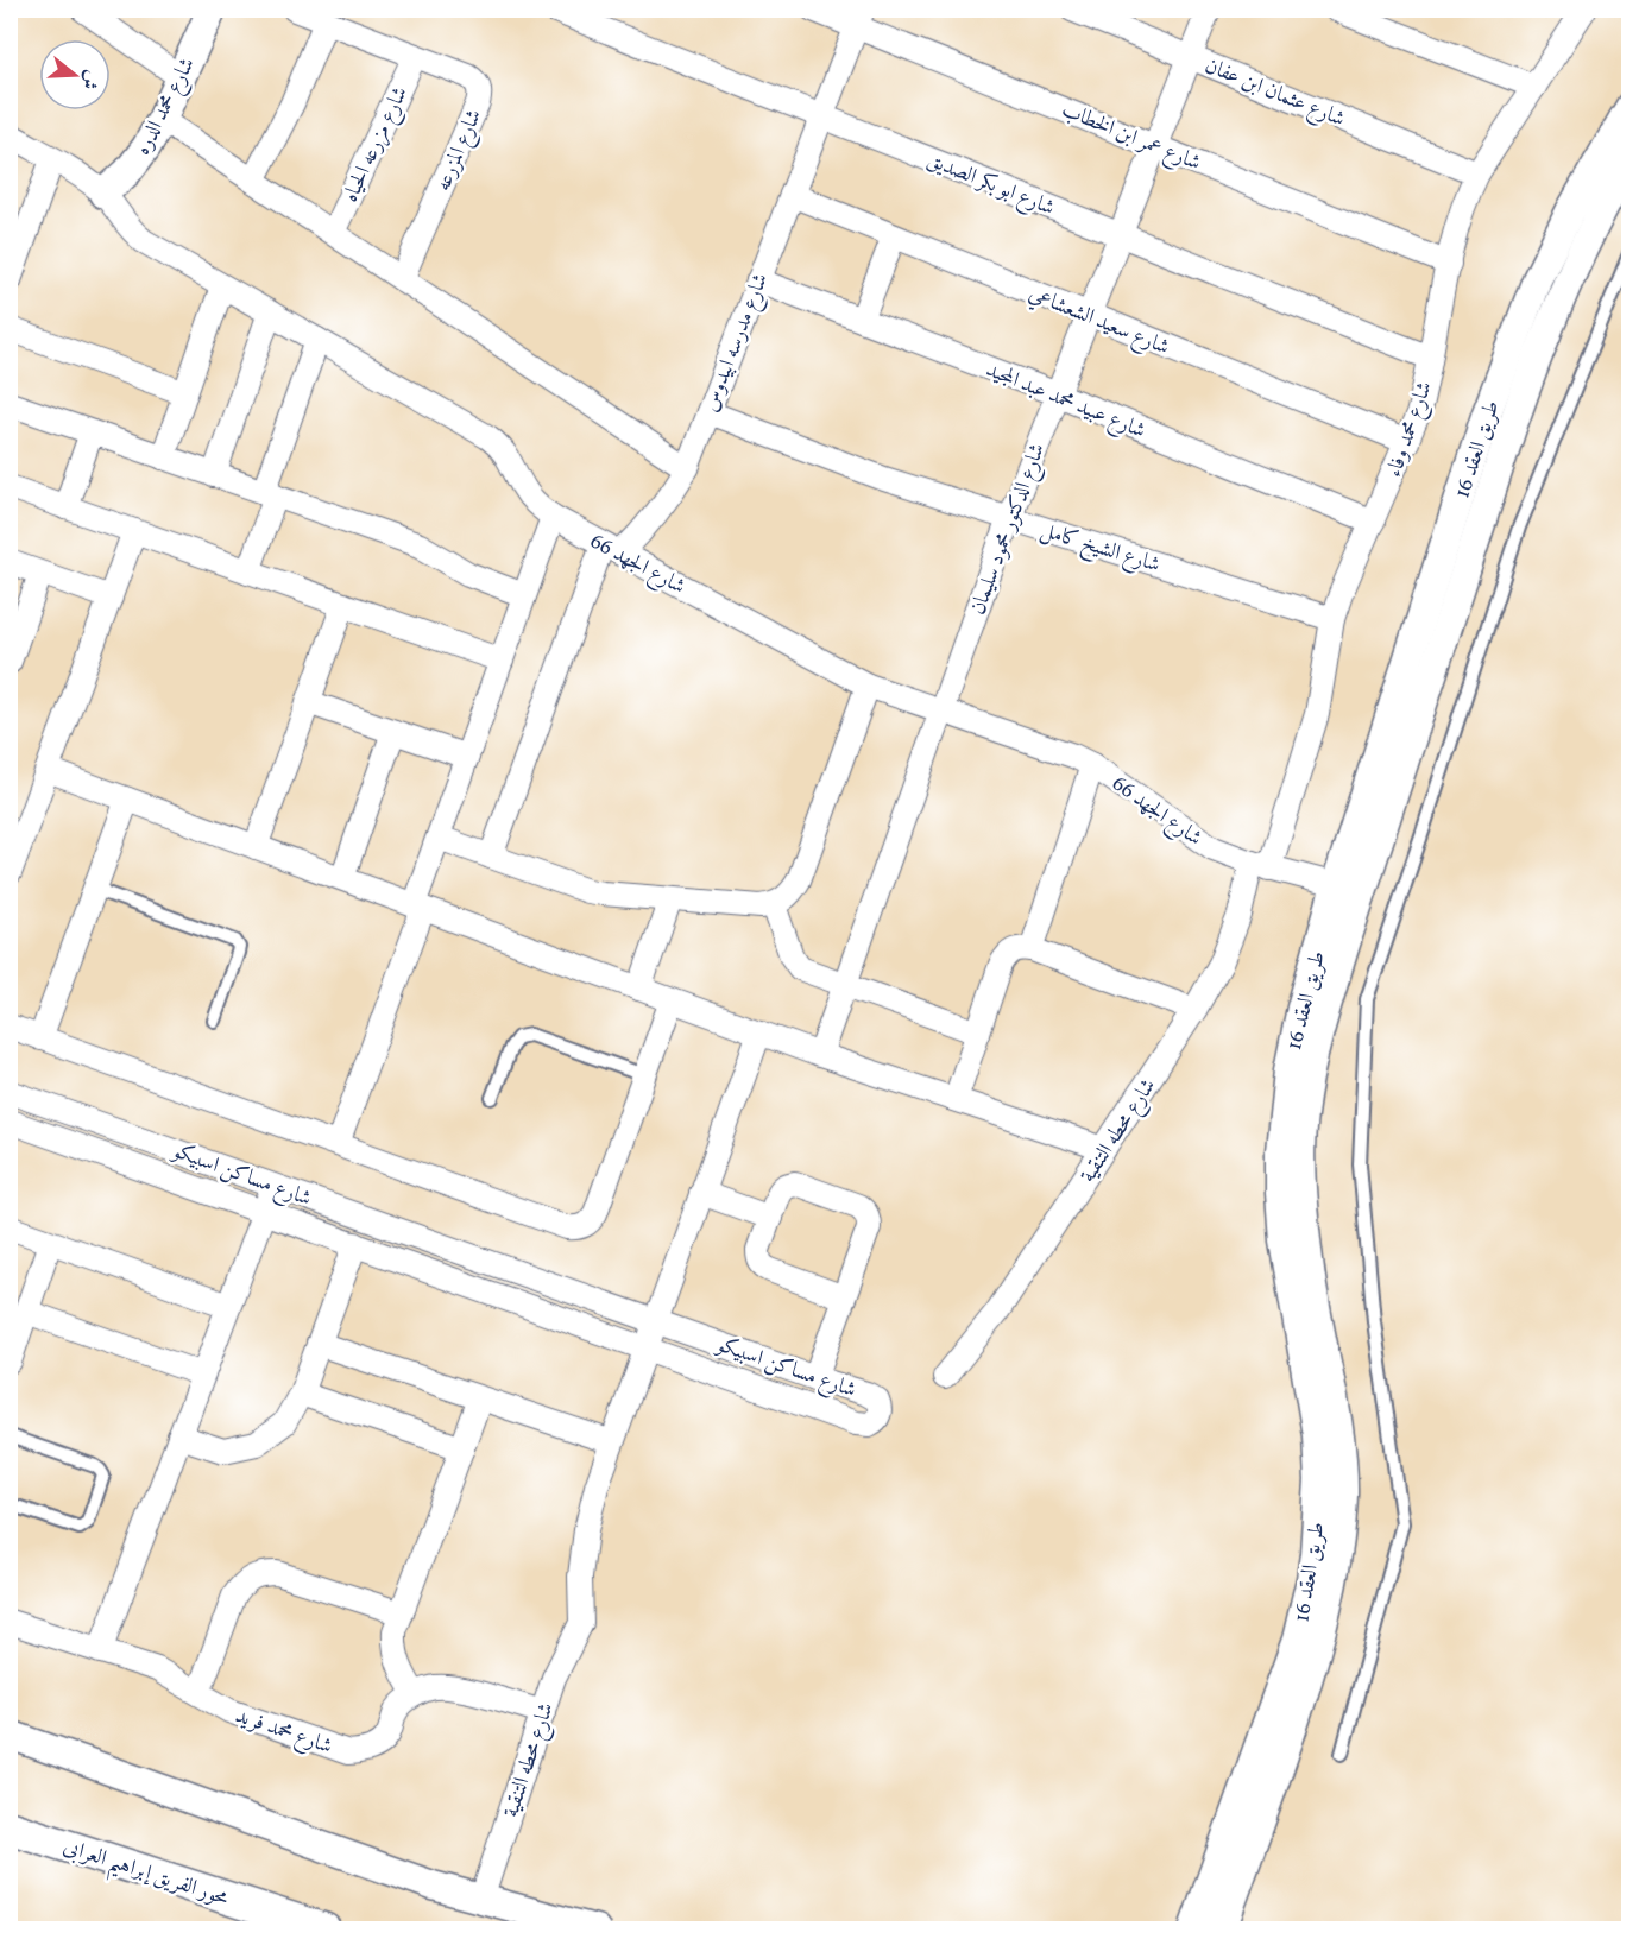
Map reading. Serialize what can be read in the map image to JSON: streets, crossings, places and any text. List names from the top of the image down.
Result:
{
  "streets": {
    "main road": ["محور الفريق إبراهيم العرابى"],
    "street": [
      "شارع عثمان ابن عفان",
      "شارع محمد الدره",
      "شارع عمر ابن الخطاب",
      "شارع مزرعه الحياه",
      "شارع المزرعه",
      "شارع ابو بكر الصديق",
      "شارع سعيد الشعشاعي",
      "شارع مدرسه ابيدوس",
      "شارع عبيد محمد عبد المجيد",
      "شارع محمد وفاء",
      "طريق العقد 16",
      "شارع الدكتور محمود سليمان",
      "شارع الشيخ كامل",
      "شارع الجهد 66",
      "شارع محطه التنقية",
      "شارع مساكن اسبيكو",
      "شارع محمد فريد"
    ]
  },
  "crossings": [
    ["شارع عثمان ابن عفان", "شارع محمد وفاء"],
    ["شارع عثمان ابن عفان", "شارع الدكتور محمود سليمان"],
    ["شارع محمد الدره", "شارع الجهد 66"],
    ["شارع عمر ابن الخطاب", "شارع محمد وفاء"],
    ["شارع عمر ابن الخطاب", "شارع الدكتور محمود سليمان"],
    ["شارع مزرعه الحياه", "شارع المزرعه"],
    ["شارع ابو بكر الصديق", "شارع مدرسه ابيدوس"],
    ["شارع ابو بكر الصديق", "شارع محمد وفاء"],
    ["شارع ابو بكر الصديق", "شارع الدكتور محمود سليمان"],
    ["شارع سعيد الشعشاعي", "شارع مدرسه ابيدوس"],
    ["شارع سعيد الشعشاعي", "شارع محمد وفاء"],
    ["شارع سعيد الشعشاعي", "شارع الدكتور محمود سليمان"],
    ["شارع مدرسه ابيدوس", "شارع عبيد محمد عبد المجيد"],
    ["شارع مدرسه ابيدوس", "شارع الشيخ كامل"],
    ["شارع مدرسه ابيدوس", "شارع الجهد 66"],
    ["شارع عبيد محمد عبد المجيد", "شارع محمد وفاء"],
    ["شارع عبيد محمد عبد المجيد", "شارع الدكتور محمود سليمان"],
    ["شارع محمد وفاء", "شارع الشيخ كامل"],
    ["شارع محمد وفاء", "شارع الجهد 66"],
    ["شارع محمد وفاء", "شارع محطه التنقية"],
    ["طريق العقد 16", "شارع الجهد 66"],
    ["شارع الدكتور محمود سليمان", "شارع الشيخ كامل"],
    ["شارع الدكتور محمود سليمان", "شارع الجهد 66"],
    ["شارع الجهد 66", "شارع محطه التنقية"]
  ],
  "north": "right"
}
